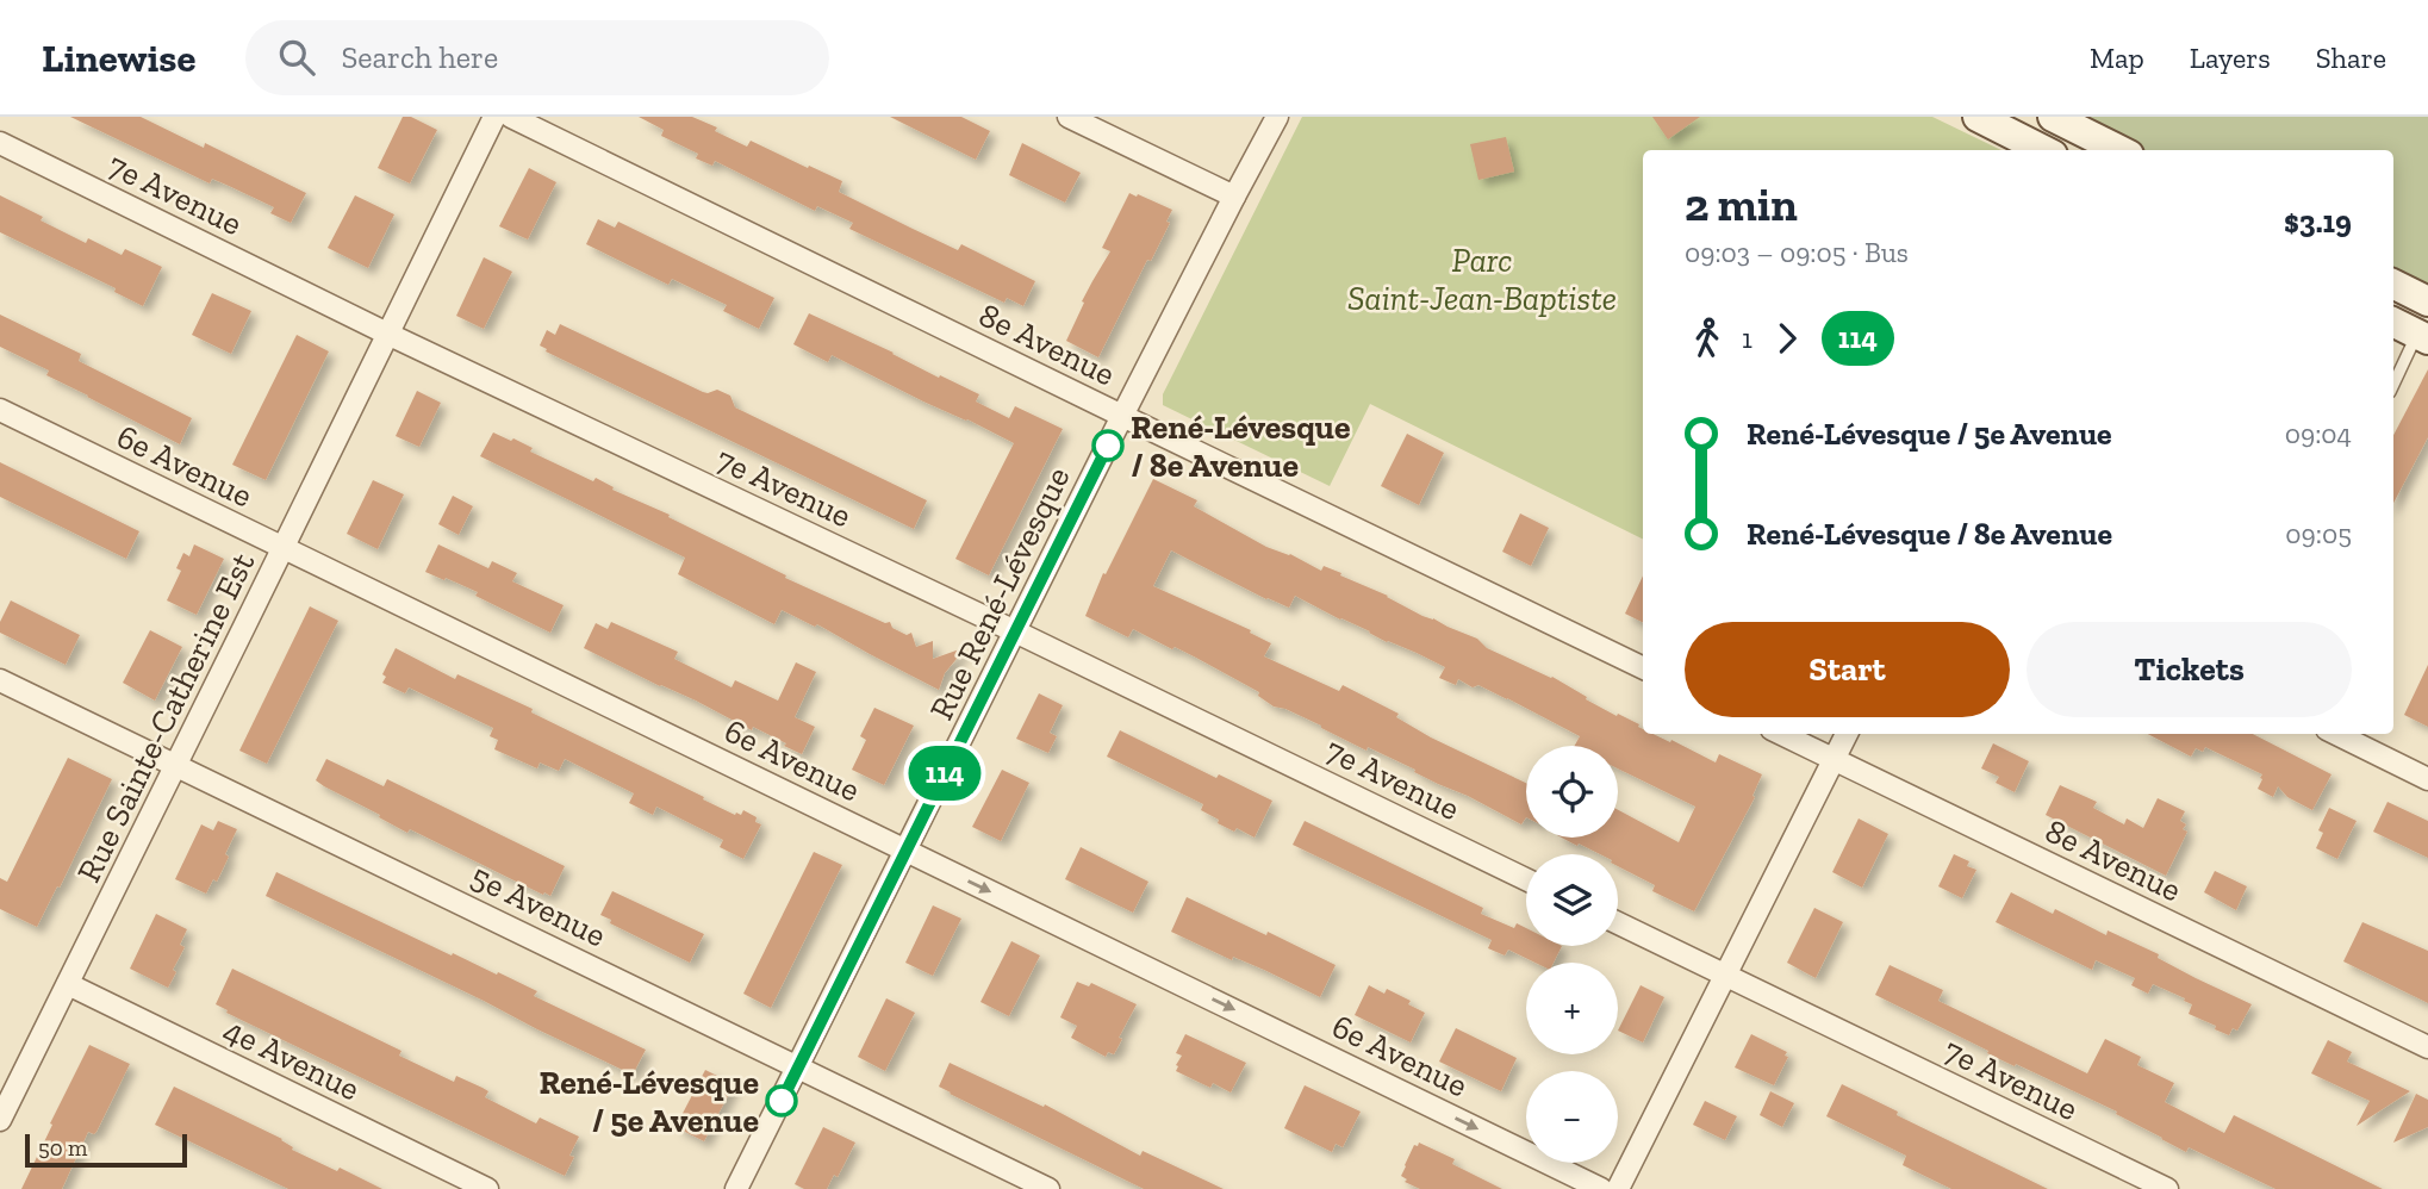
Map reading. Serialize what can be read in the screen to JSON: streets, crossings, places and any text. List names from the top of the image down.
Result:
{
  "streets": {
    "street": [
      "7e Avenue",
      "8e Avenue",
      "6e Avenue",
      "Rue René-Lévesque",
      "Rue Sainte-Catherine Est",
      "5e Avenue",
      "4e Avenue"
    ]
  },
  "crossings": [
    ["7e Avenue", "Rue René-Lévesque"],
    ["7e Avenue", "Rue Sainte-Catherine Est"],
    ["8e Avenue", "Rue René-Lévesque"],
    ["6e Avenue", "Rue René-Lévesque"],
    ["6e Avenue", "Rue Sainte-Catherine Est"],
    ["Rue René-Lévesque", "5e Avenue"],
    ["Rue Sainte-Catherine Est", "5e Avenue"],
    ["Rue Sainte-Catherine Est", "4e Avenue"]
  ],
  "one_way": ["6e Avenue"],
  "parks": ["Parc Saint-Jean-Baptiste"],
  "places": ["René-Lévesque / 8e Avenue", "René-Lévesque / 5e Avenue"],
  "lines": ["bus line 114"],
  "scale_bar": "50 m",
  "page": {
    "header": "Linewise",
    "search": "Search here",
    "nav": ["Map", "Layers", "Share"],
    "on_map": "114",
    "heading": ["2 min", "09:03 – 09:05 · Bus", "$3.19"],
    "legs": ["1", "114"],
    "list": [
      {
        "name": "René-Lévesque / 5e Avenue",
        "value": "09:04"
      },
      {
        "name": "René-Lévesque / 8e Avenue",
        "value": "09:05"
      }
    ],
    "buttons": ["Start", "Tickets"],
    "map_buttons": ["+", "−"],
    "scale": "50 m"
  }
}
